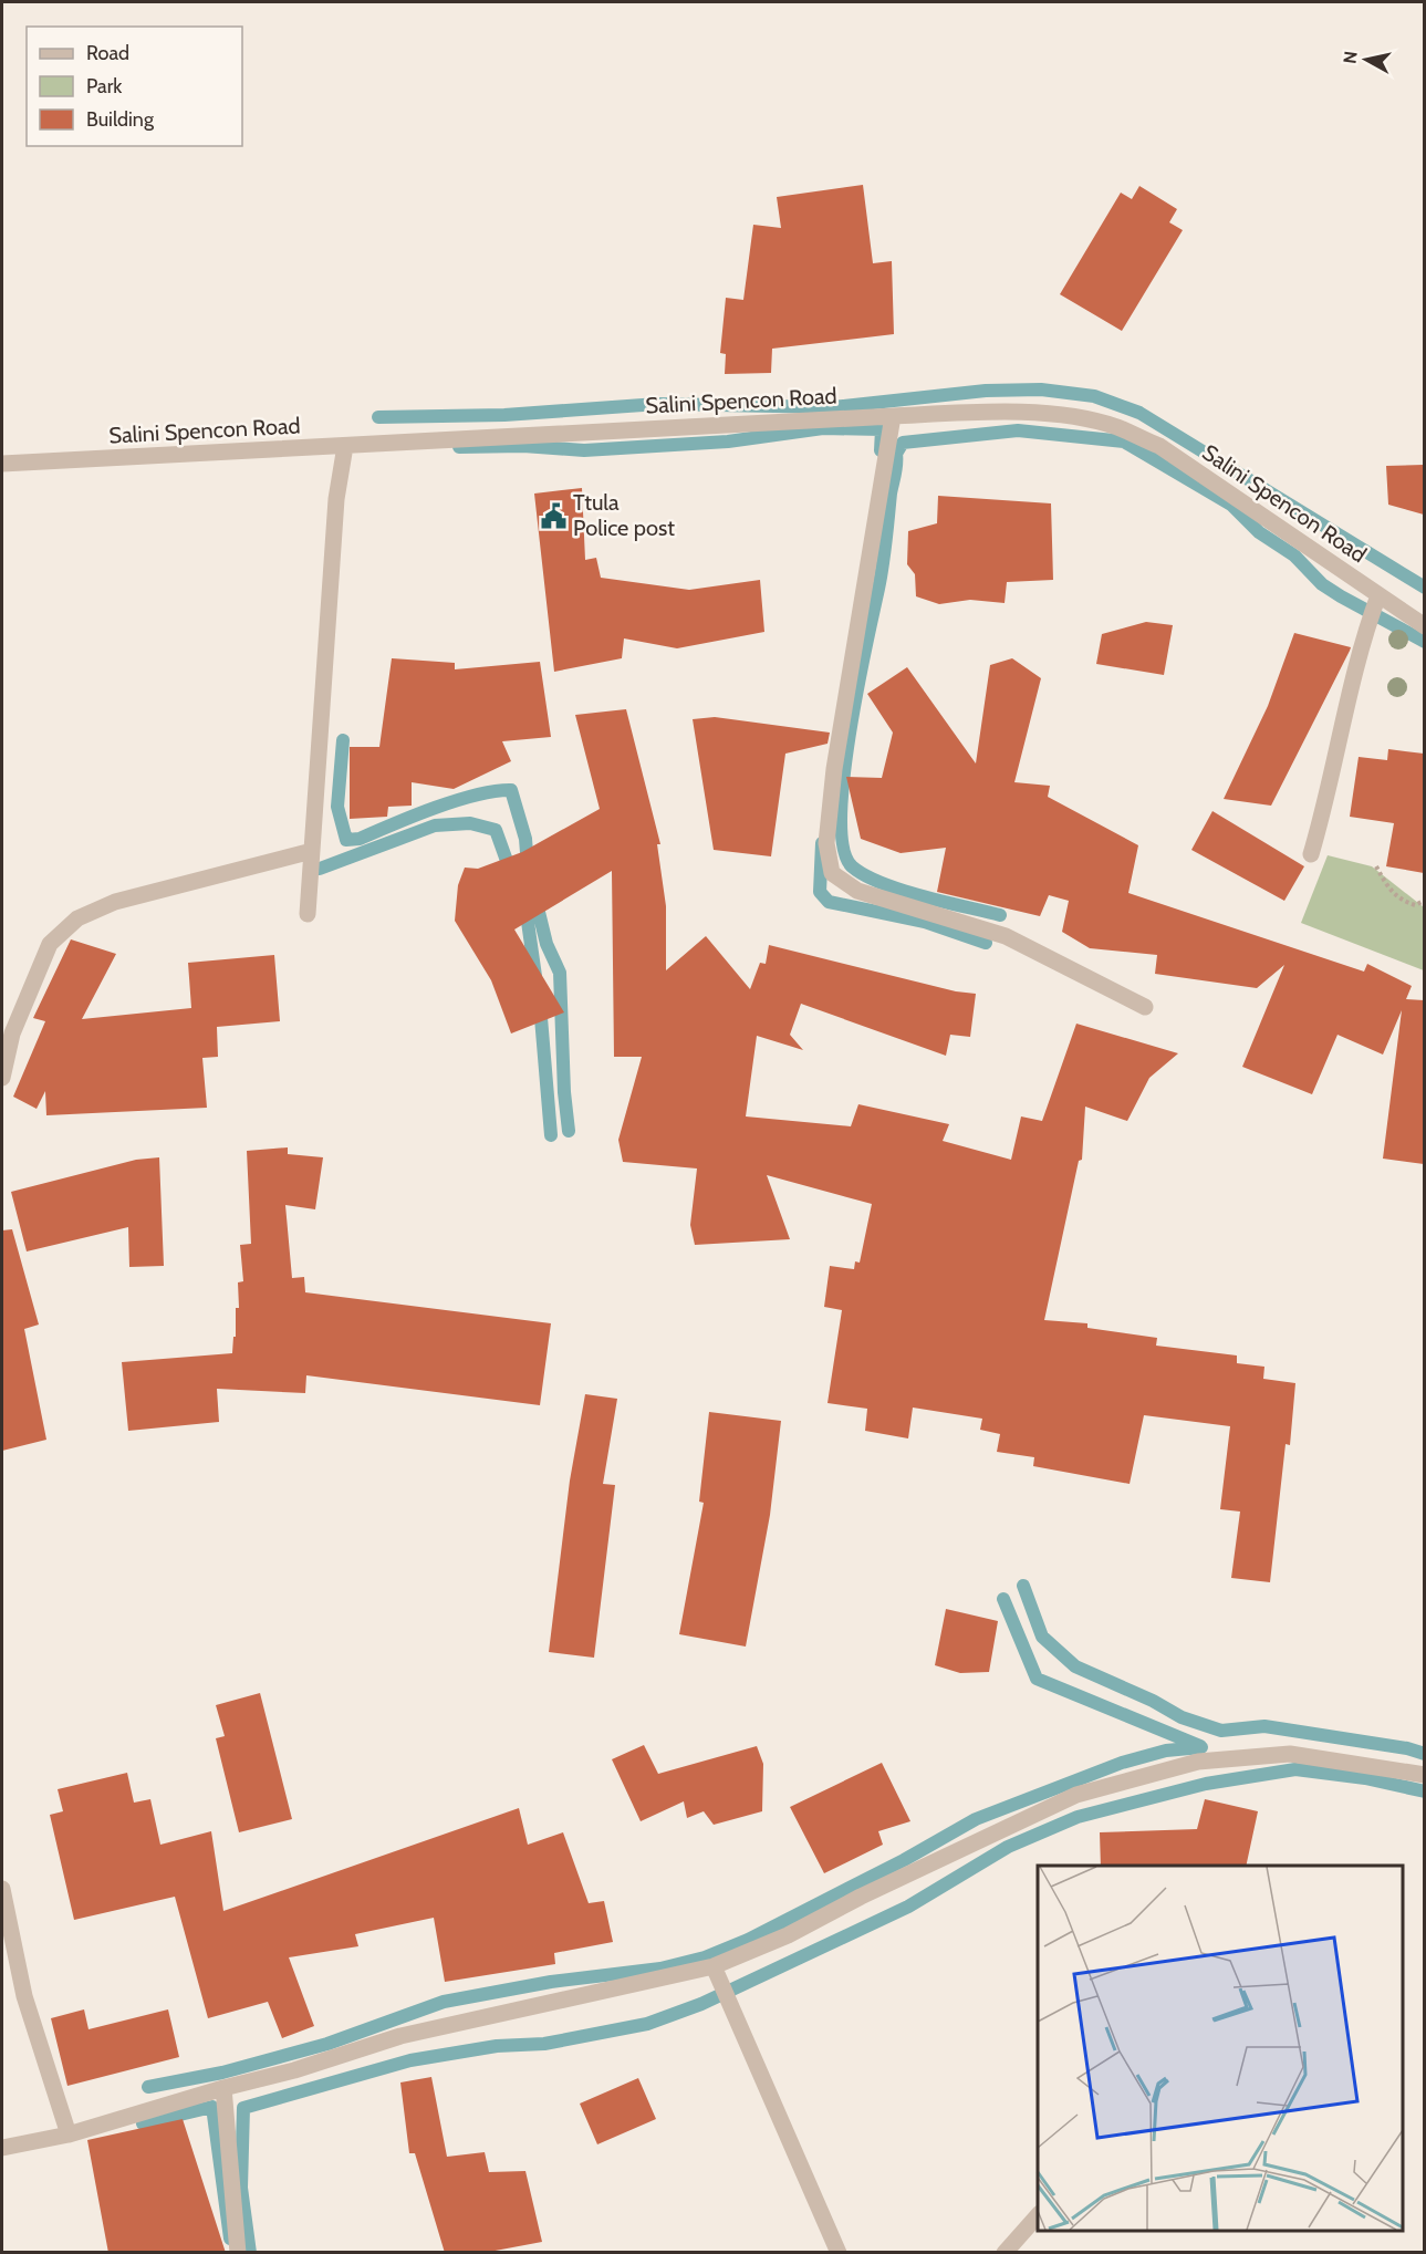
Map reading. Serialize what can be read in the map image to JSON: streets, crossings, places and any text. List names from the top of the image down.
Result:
{
  "streets": {
    "street": ["Salini Spencon Road"]
  },
  "places": {
    "public building": ["Ttula Police post"]
  },
  "legend": ["Road", "Park", "Building"],
  "north": "left"
}
